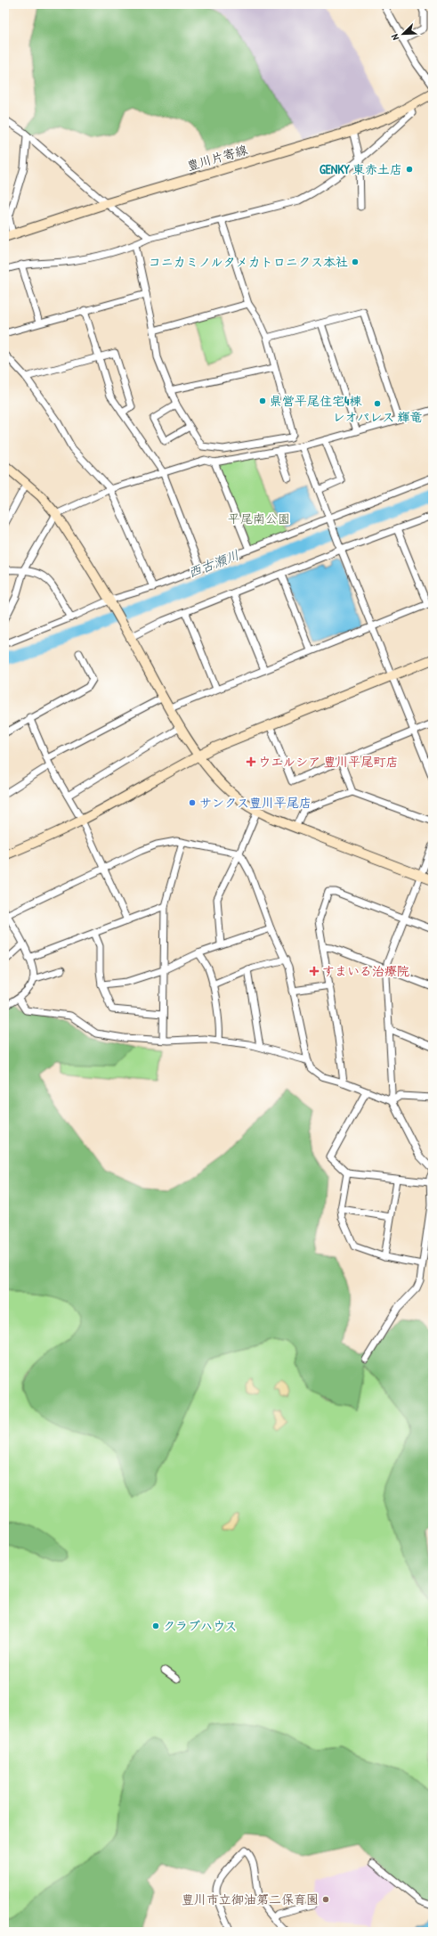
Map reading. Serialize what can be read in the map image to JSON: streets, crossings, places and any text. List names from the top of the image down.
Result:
{
  "streets": {
    "street": ["豊川片寄線"]
  },
  "water": ["西古瀬川"],
  "parks": ["平尾南公園"],
  "places": {
    "other": [
      "GENKY 東赤土店",
      "コニカミノルタメカトロニクス本社",
      "県営平尾住宅4棟",
      "レオパレス 輝竜",
      "サンクス豊川平尾店",
      "クラブハウス",
      "豊川市立御油第二保育園"
    ],
    "health": ["ウエルシア 豊川平尾町店", "すまいる治療院"]
  },
  "north": "bottom left"
}
